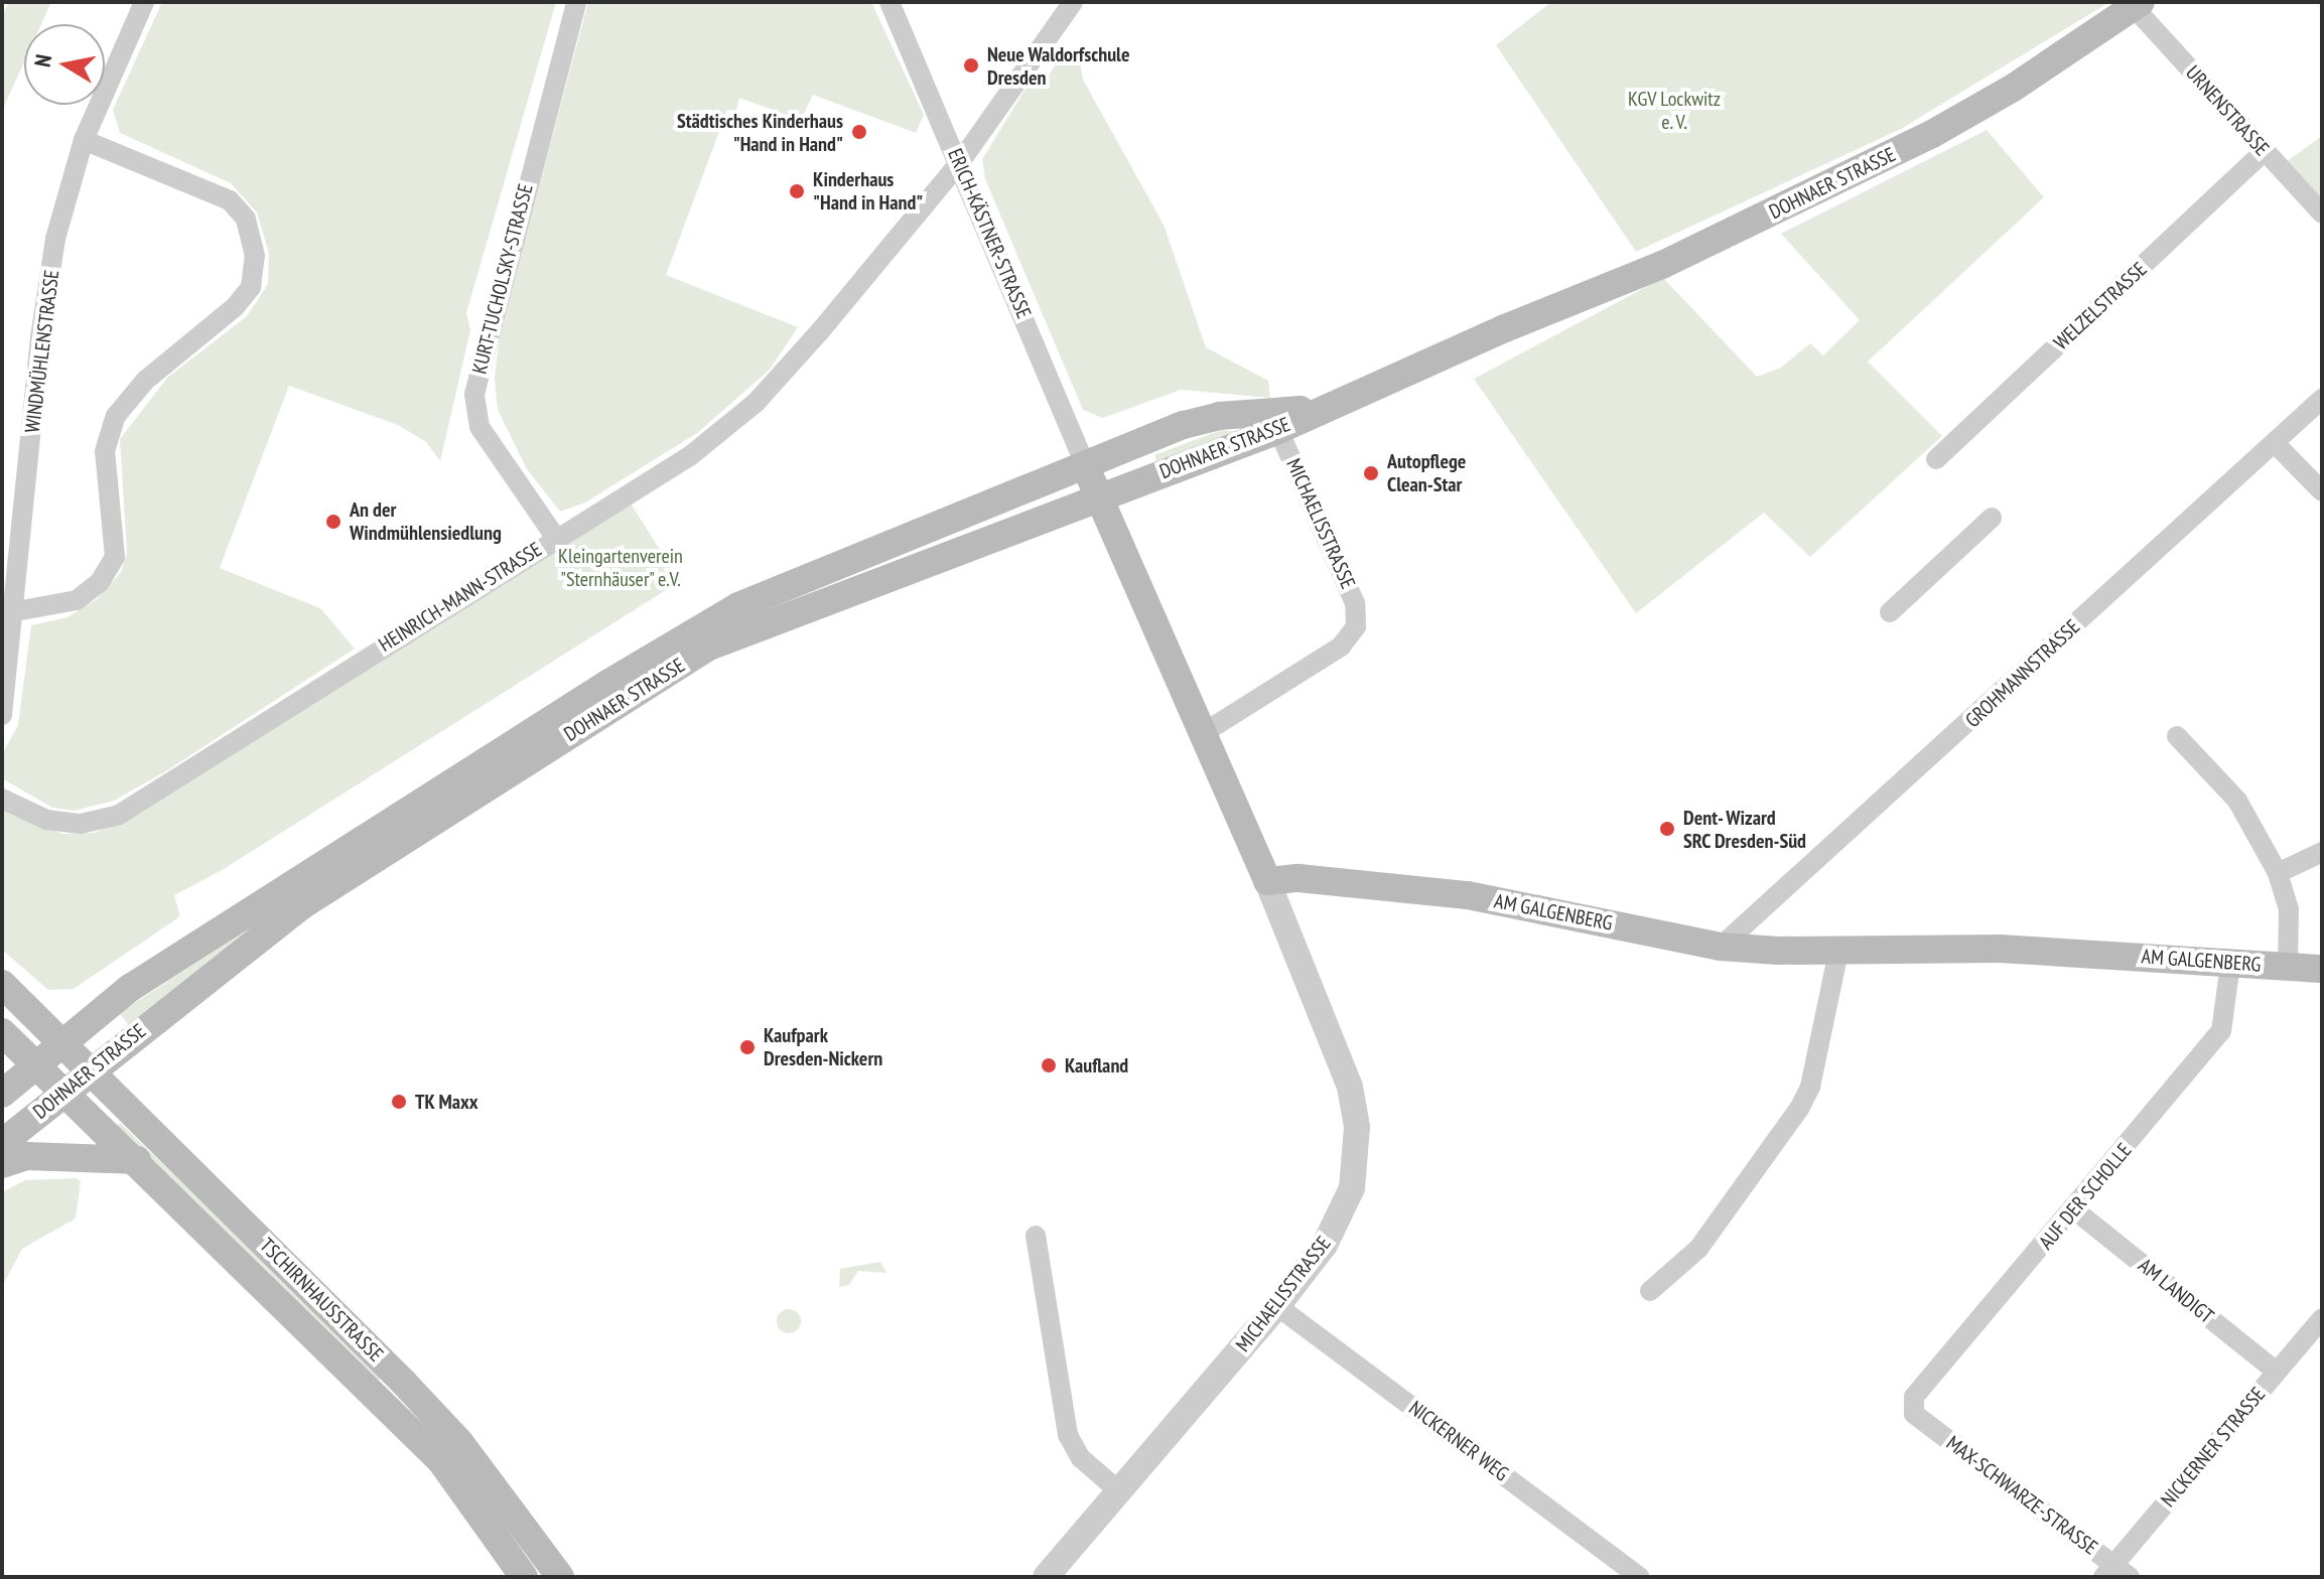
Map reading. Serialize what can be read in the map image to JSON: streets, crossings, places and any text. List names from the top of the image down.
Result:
{
  "streets": {
    "main road": [
      "DOHNAER STRASSE",
      "MICHAELISSTRASSE",
      "AM GALGENBERG",
      "TSCHIRNHAUSSTRASSE"
    ],
    "street": [
      "URNENSTRASSE",
      "ERICH-KÄSTNER-STRASSE",
      "KURT-TUCHOLSKY-STRASSE",
      "WELZELSTRASSE",
      "WINDMÜHLENSTRASSE",
      "HEINRICH-MANN-STRASSE",
      "GROHMANNSTRASSE",
      "AUF DER SCHOLLE",
      "AM LANDIGT",
      "NICKERNER WEG",
      "NICKERNER STRASSE",
      "MAX-SCHWARZE-STRASSE"
    ]
  },
  "crossings": [
    ["URNENSTRASSE", "DOHNAER STRASSE"],
    ["URNENSTRASSE", "WELZELSTRASSE"],
    ["DOHNAER STRASSE", "ERICH-KÄSTNER-STRASSE"],
    ["DOHNAER STRASSE", "MICHAELISSTRASSE"],
    ["DOHNAER STRASSE", "TSCHIRNHAUSSTRASSE"],
    ["ERICH-KÄSTNER-STRASSE", "MICHAELISSTRASSE"],
    ["ERICH-KÄSTNER-STRASSE", "HEINRICH-MANN-STRASSE"],
    ["KURT-TUCHOLSKY-STRASSE", "HEINRICH-MANN-STRASSE"],
    ["MICHAELISSTRASSE", "AM GALGENBERG"],
    ["MICHAELISSTRASSE", "NICKERNER WEG"],
    ["GROHMANNSTRASSE", "AM GALGENBERG"],
    ["AM GALGENBERG", "AUF DER SCHOLLE"],
    ["AUF DER SCHOLLE", "AM LANDIGT"],
    ["AUF DER SCHOLLE", "MAX-SCHWARZE-STRASSE"],
    ["AM LANDIGT", "NICKERNER STRASSE"],
    ["NICKERNER STRASSE", "MAX-SCHWARZE-STRASSE"]
  ],
  "parks": ["KGV Lockwitz e. V.", "Kleingartenverein \"Sternhäuser\" e.V."],
  "places": [
    "Neue Waldorfschule Dresden",
    "Städtisches Kinderhaus \"Hand in Hand\"",
    "Kinderhaus \"Hand in Hand\"",
    "Autopflege Clean-Star",
    "An der Windmühlensiedlung",
    "Dent- Wizard SRC Dresden-Süd",
    "Kaufpark Dresden-Nickern",
    "Kaufland",
    "TK Maxx"
  ],
  "north": "left"
}
